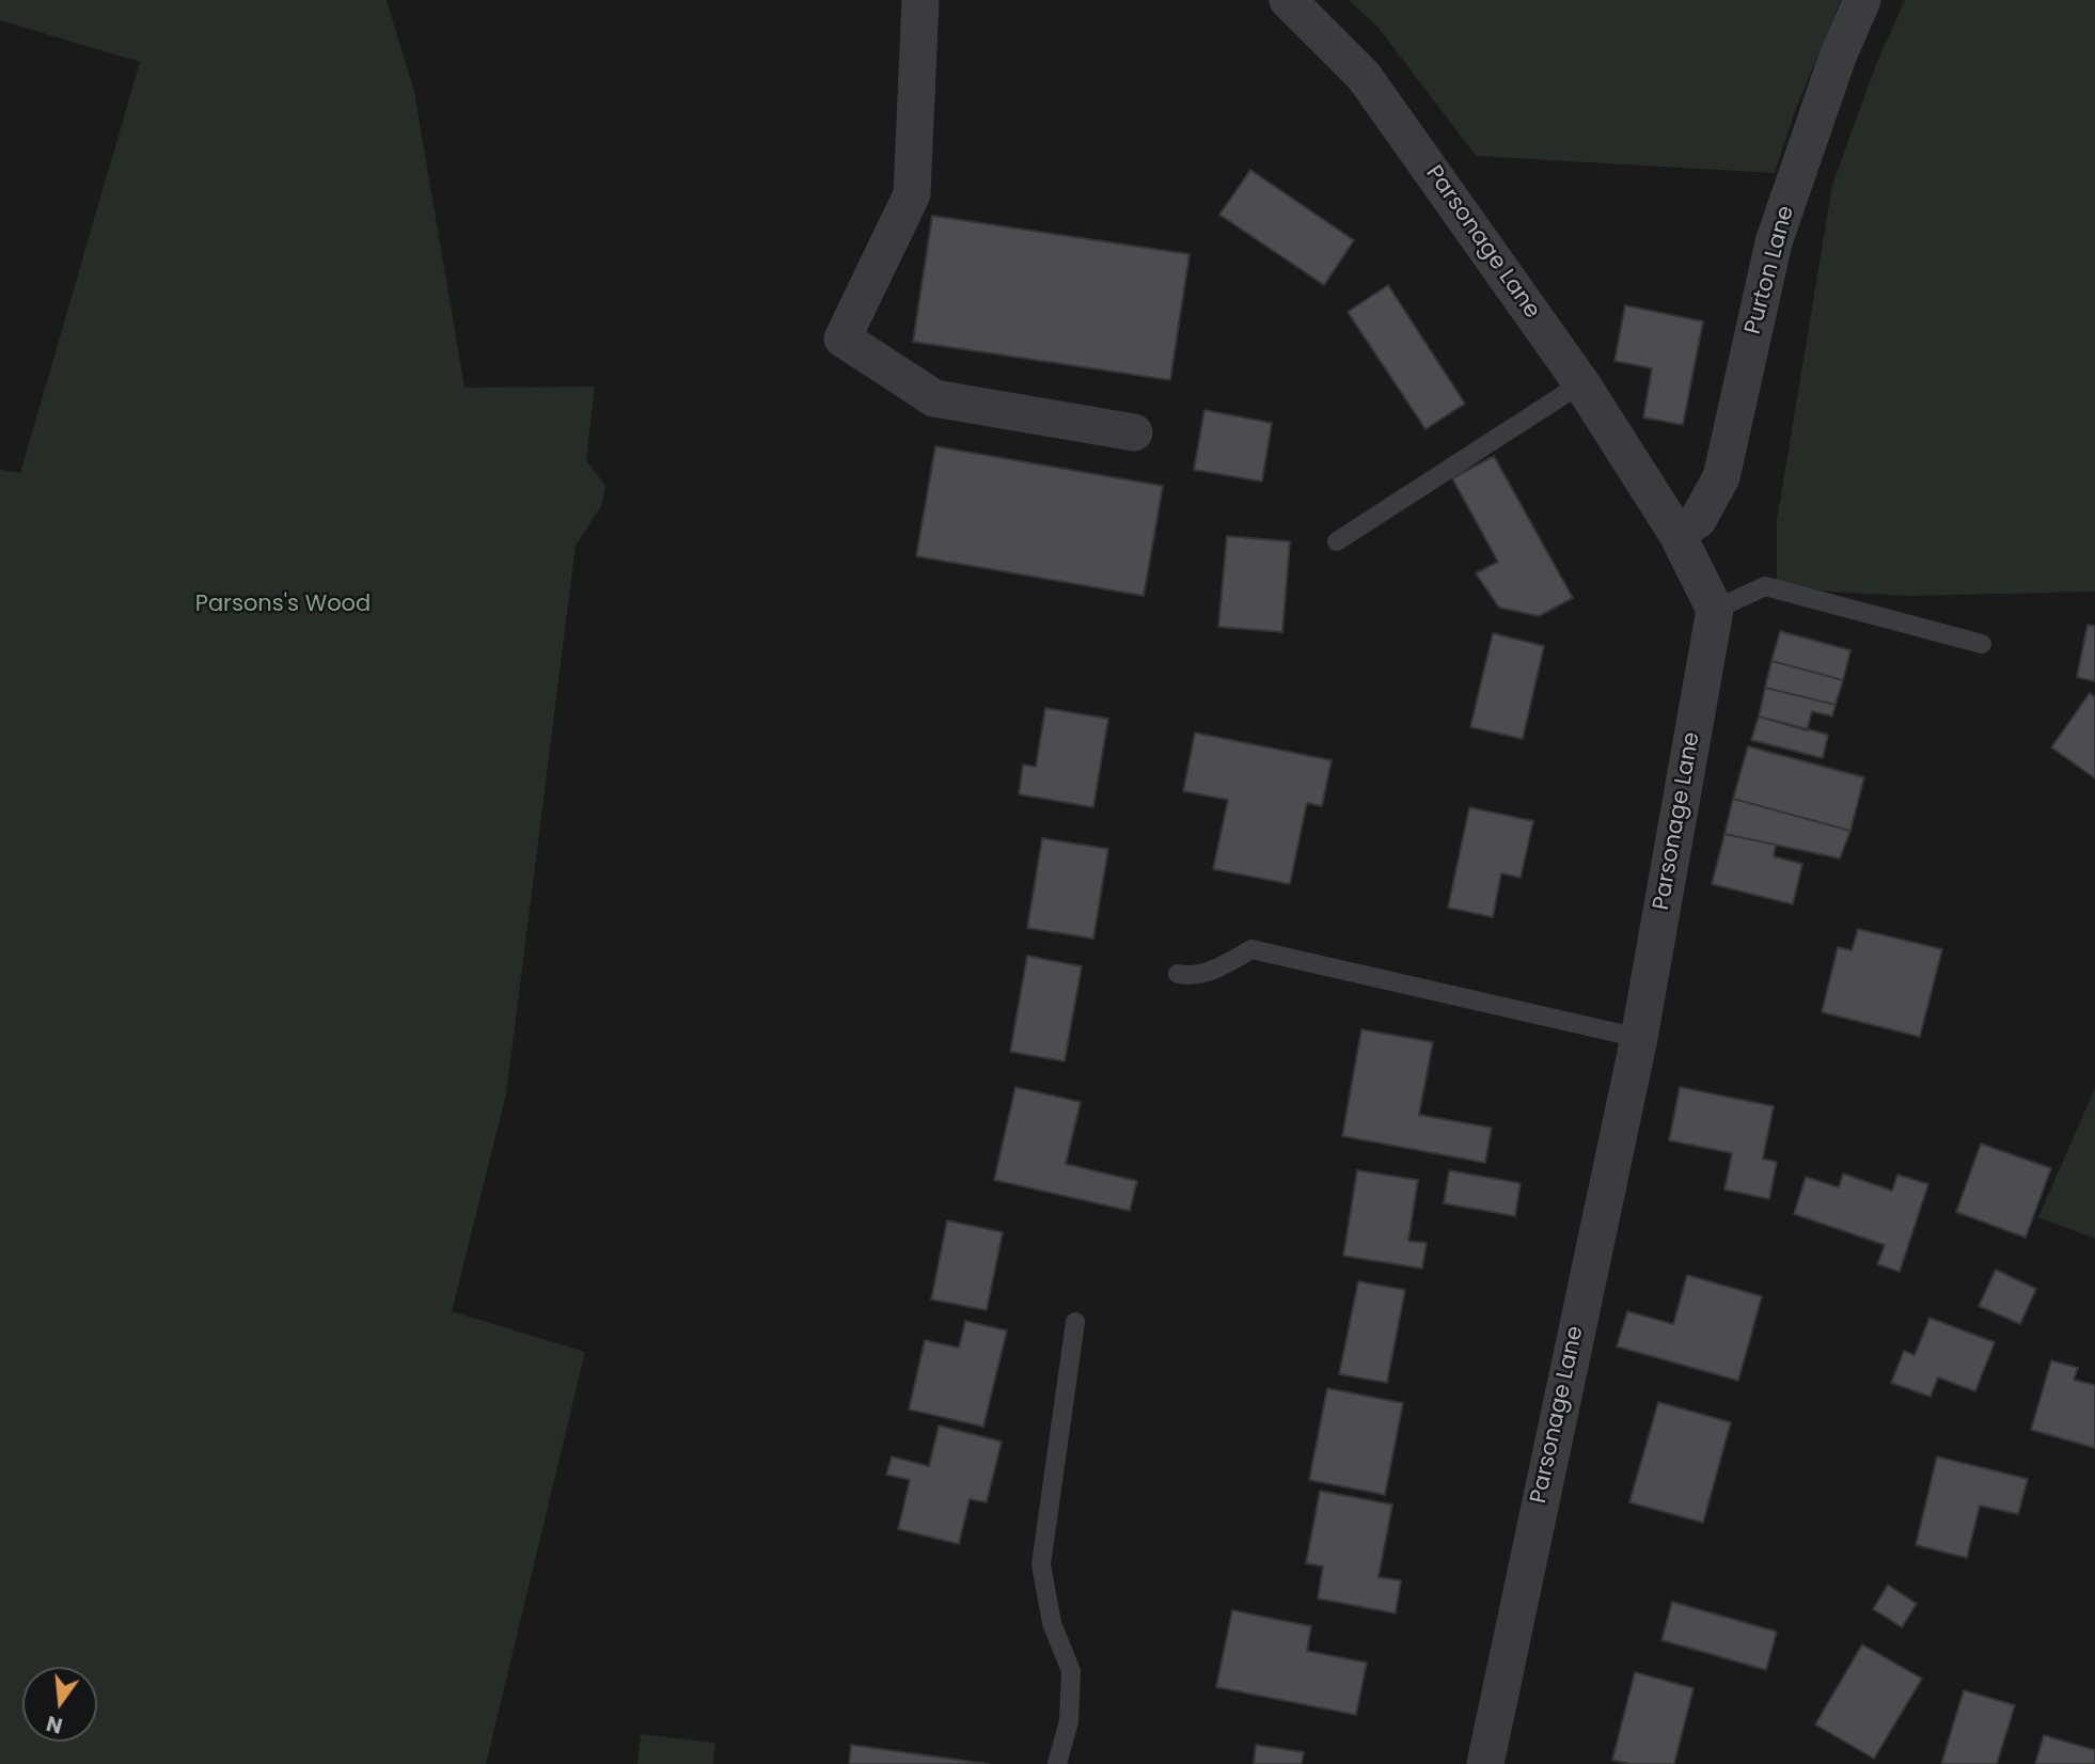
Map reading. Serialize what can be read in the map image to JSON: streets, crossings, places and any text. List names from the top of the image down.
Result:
{
  "streets": {
    "street": ["Parsonage Lane", "Purton Lane"]
  },
  "crossings": [
    ["Parsonage Lane", "Purton Lane"]
  ],
  "parks": ["Parsons's Wood"],
  "north": "bottom"
}
